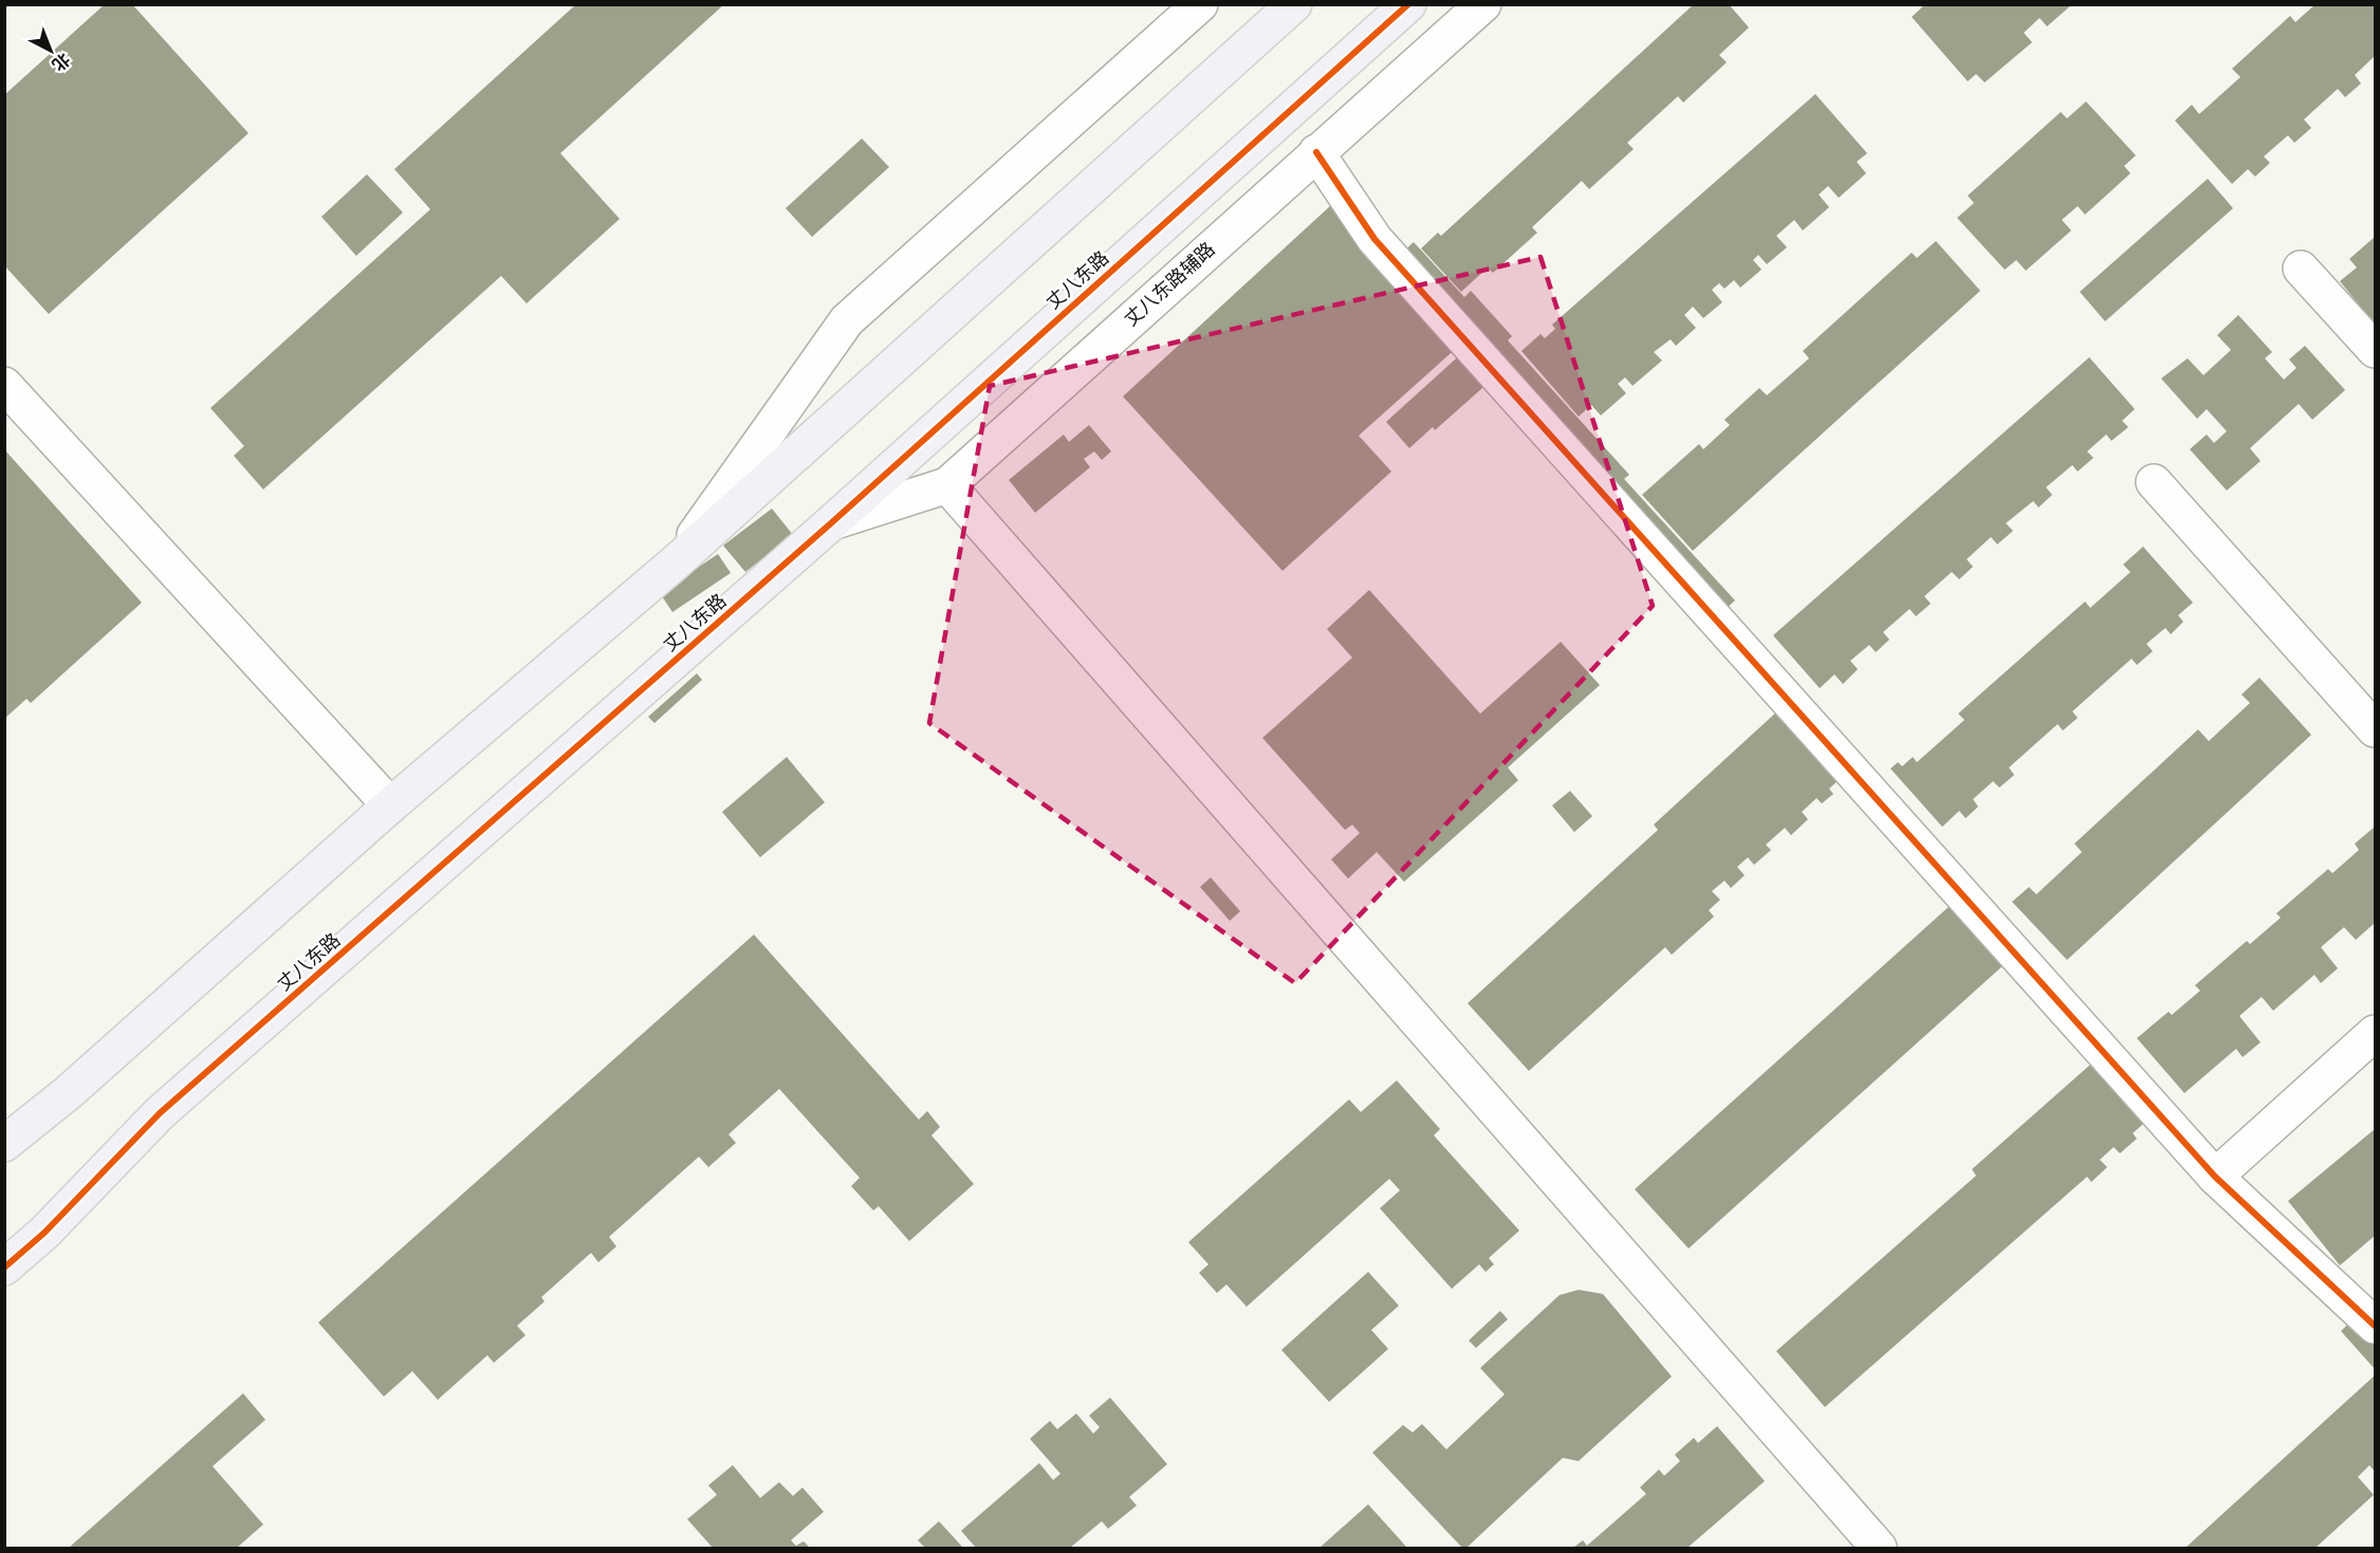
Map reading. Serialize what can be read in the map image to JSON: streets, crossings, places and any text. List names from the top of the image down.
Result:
{
  "streets": {
    "main road": ["丈八东路"],
    "street": ["丈八东路辅路"]
  },
  "crossings": [
    ["丈八东路", "丈八东路辅路"]
  ],
  "north": "bottom right"
}
